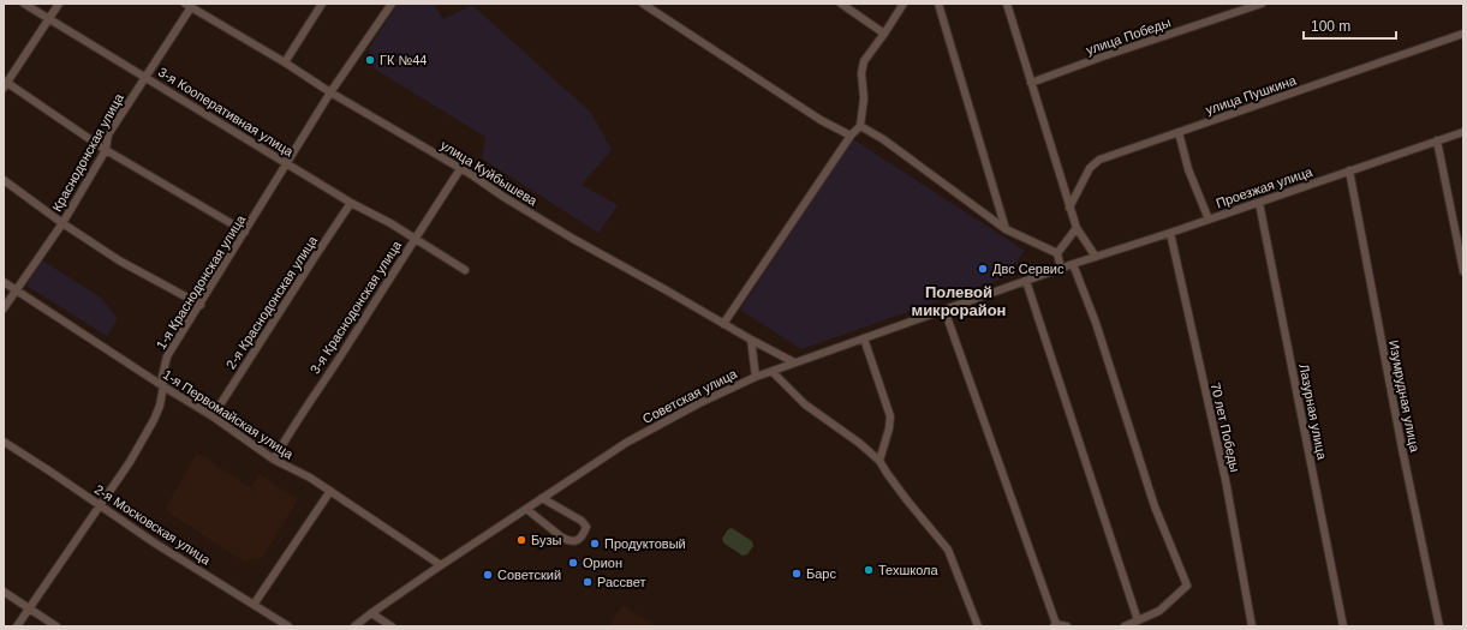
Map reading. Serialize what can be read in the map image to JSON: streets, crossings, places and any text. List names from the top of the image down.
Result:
{
  "streets": {
    "street": [
      "улица Победы",
      "улица Пушкина",
      "3-я Кооперативная улица",
      "Краснодонская улица",
      "улица Куйбышева",
      "Проезжая улица",
      "1-я Краснодонская улица",
      "2-я Краснодонская улица",
      "3-я Краснодонская улица",
      "Советская улица",
      "Изумрудная улица",
      "Лазурная улица",
      "1-я Первомайская улица",
      "70 лет Победы",
      "2-я Московская улица"
    ]
  },
  "crossings": [
    ["3-я Кооперативная улица", "Краснодонская улица"],
    ["3-я Кооперативная улица", "1-я Краснодонская улица"],
    ["3-я Кооперативная улица", "2-я Краснодонская улица"],
    ["3-я Кооперативная улица", "3-я Краснодонская улица"],
    ["Краснодонская улица", "улица Куйбышева"],
    ["Краснодонская улица", "1-я Первомайская улица"],
    ["улица Куйбышева", "1-я Краснодонская улица"],
    ["улица Куйбышева", "3-я Краснодонская улица"],
    ["улица Куйбышева", "Советская улица"],
    ["Проезжая улица", "Советская улица"],
    ["Проезжая улица", "Изумрудная улица"],
    ["Проезжая улица", "Лазурная улица"],
    ["Проезжая улица", "70 лет Победы"],
    ["1-я Краснодонская улица", "1-я Первомайская улица"],
    ["1-я Краснодонская улица", "2-я Московская улица"],
    ["2-я Краснодонская улица", "1-я Первомайская улица"],
    ["3-я Краснодонская улица", "1-я Первомайская улица"],
    ["Советская улица", "1-я Первомайская улица"]
  ],
  "districts": ["Полевой микрорайон"],
  "places": [
    "ГК №44",
    "Двс Сервис",
    "Бузы",
    "Продуктовый",
    "Орион",
    "Техшкола",
    "Барс",
    "Советский",
    "Рассвет"
  ],
  "scale_bar": "100 m"
}
